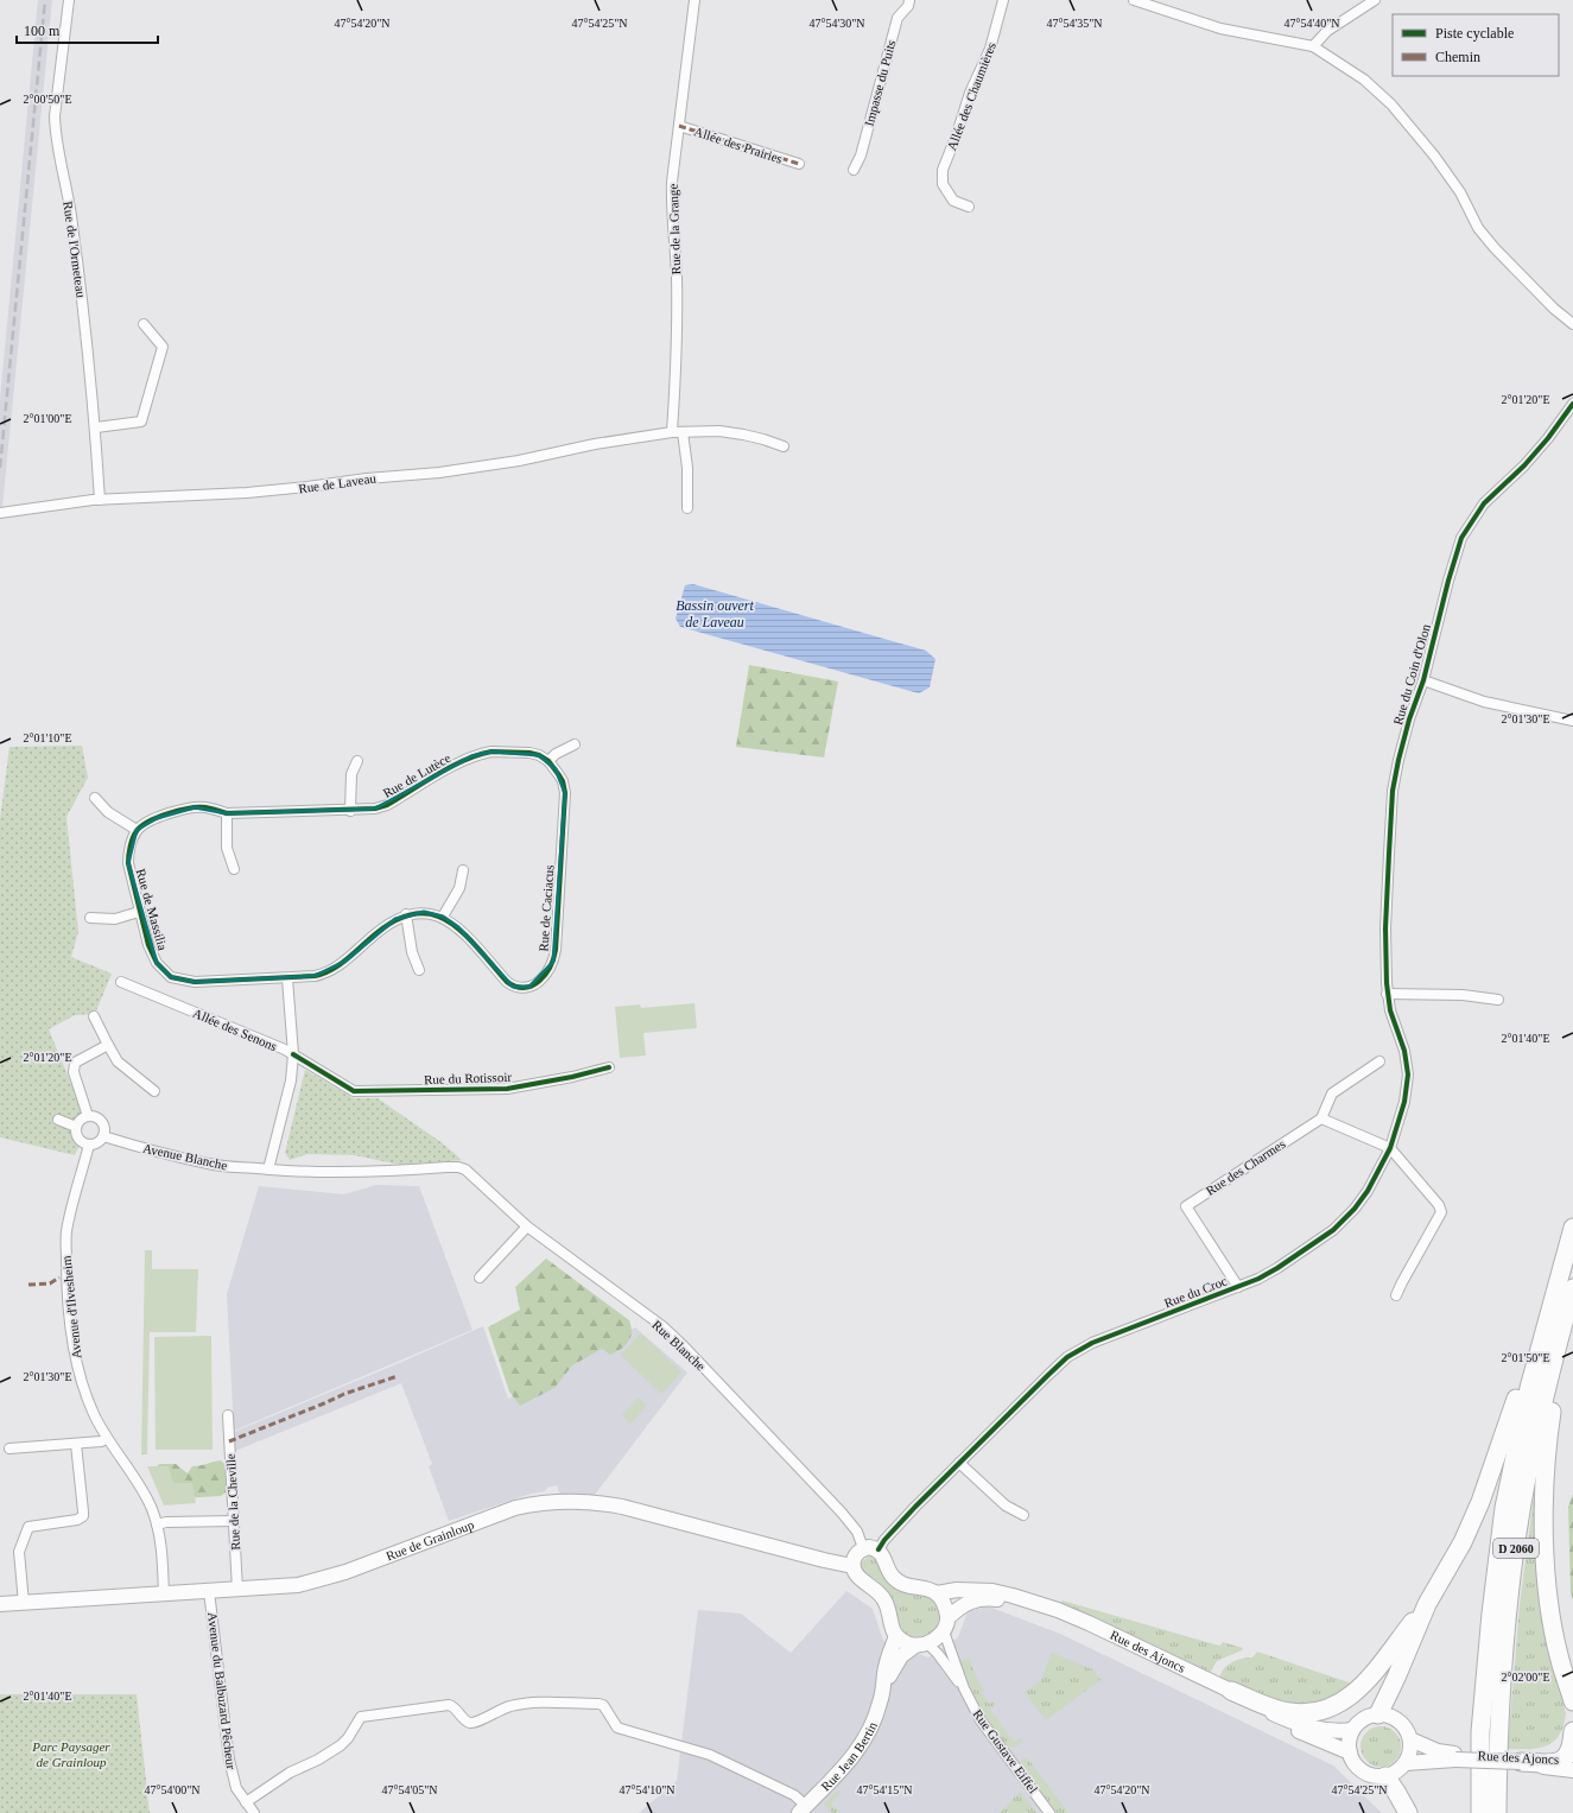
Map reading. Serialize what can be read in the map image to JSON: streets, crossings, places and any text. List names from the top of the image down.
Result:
{
  "streets": {
    "highway": ["D 2060"],
    "street": [
      "Impasse du Puits",
      "Allée des Chaumières",
      "Allée des Prairies",
      "Rue de la Grange",
      "Rue de l'Ormeteau",
      "Rue de Laveau",
      "Rue du Coin d'Olon",
      "Rue de Lutèce",
      "Rue de Caciacus",
      "Rue de Massilia",
      "Allée des Senons",
      "Rue du Rotissoir",
      "Avenue Blanche",
      "Rue des Charmes",
      "Rue du Croc",
      "Avenue d'Ilvesheim",
      "Rue Blanche",
      "Rue de la Cheville",
      "Rue de Grainloup",
      "Rue des Ajoncs",
      "Avenue du Balbuzard Pêcheur",
      "Rue Gustave Eiffel",
      "Rue Jean Bertin"
    ]
  },
  "crossings": [
    ["Allée des Prairies", "Rue de la Grange"],
    ["Rue de la Grange", "Rue de Laveau"],
    ["Rue de l'Ormeteau", "Rue de Laveau"],
    ["Rue du Coin d'Olon", "Rue du Croc"],
    ["Rue de Lutèce", "Rue de Caciacus"],
    ["Rue de Caciacus", "Rue de Massilia"],
    ["Allée des Senons", "Rue du Rotissoir"],
    ["Allée des Senons", "Avenue Blanche"],
    ["Avenue Blanche", "Avenue d'Ilvesheim"],
    ["Avenue Blanche", "Rue Blanche"],
    ["Rue des Charmes", "Rue du Croc"],
    ["Avenue d'Ilvesheim", "Rue de Grainloup"],
    ["Rue de la Cheville", "Rue de Grainloup"],
    ["Rue de Grainloup", "Avenue du Balbuzard Pêcheur"],
    ["Rue des Ajoncs", "Rue Gustave Eiffel"],
    ["Rue des Ajoncs", "Rue Jean Bertin"],
    ["Rue Gustave Eiffel", "Rue Jean Bertin"]
  ],
  "water": ["Bassin ouvert de Laveau"],
  "parks": ["Parc Paysager de Grainloup"],
  "legend": ["Piste cyclable", "Chemin"],
  "scale_bar": "100 m",
  "coordinates": [
    "47°54'20\"N",
    "47°54'25\"N",
    "47°54'30\"N",
    "47°54'35\"N",
    "47°54'40\"N",
    "2°00'50\"E",
    "2°01'20\"E",
    "2°01'00\"E",
    "2°01'30\"E",
    "2°01'10\"E",
    "2°01'40\"E",
    "2°01'50\"E",
    "2°02'00\"E",
    "47°54'00\"N",
    "47°54'05\"N",
    "47°54'10\"N",
    "47°54'15\"N"
  ]
}
